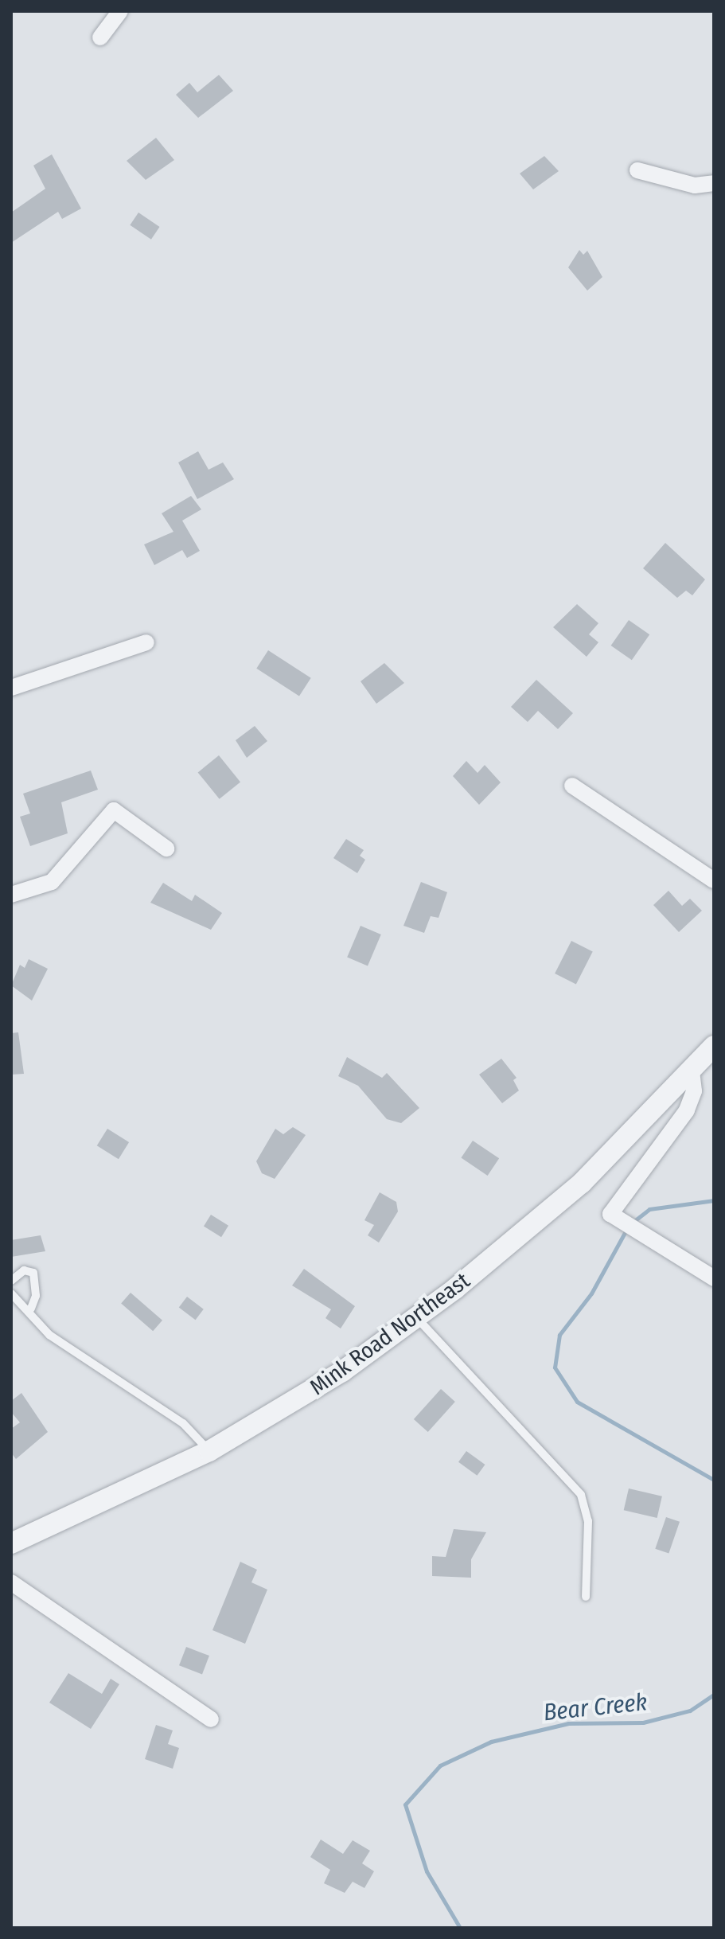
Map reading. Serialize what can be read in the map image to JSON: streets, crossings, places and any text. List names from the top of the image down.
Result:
{
  "streets": {
    "street": ["Mink Road Northeast"]
  },
  "water": ["Bear Creek"]
}
